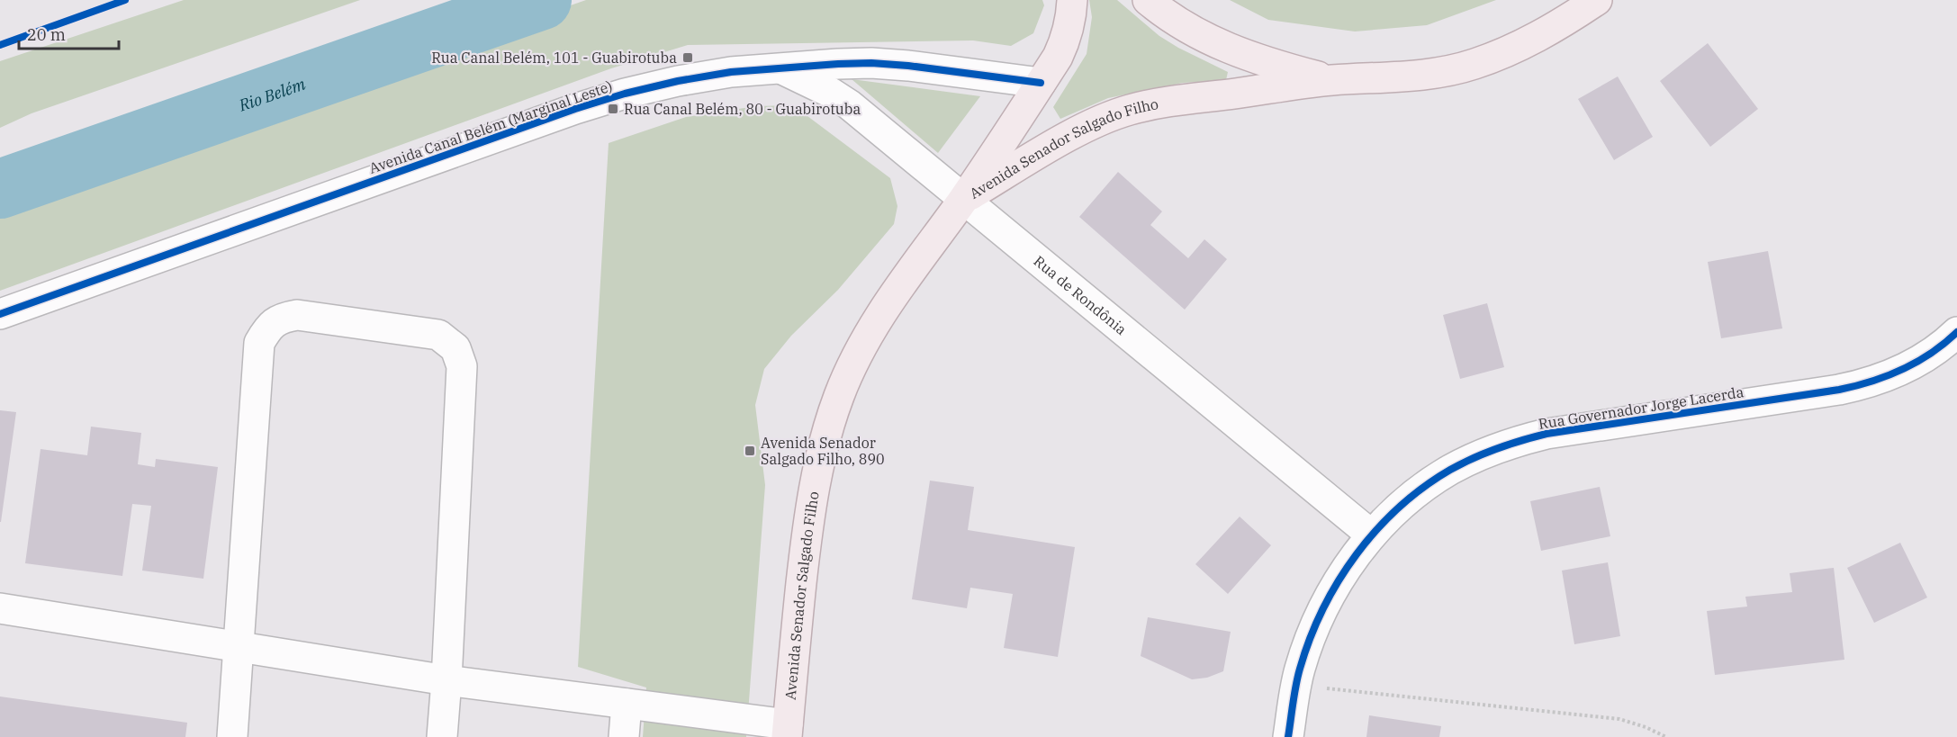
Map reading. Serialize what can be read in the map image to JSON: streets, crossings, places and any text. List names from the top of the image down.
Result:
{
  "streets": {
    "main road": ["Avenida Senador Salgado Filho"],
    "street": ["Avenida Canal Belém (Marginal Leste)", "Rua de Rondônia", "Rua Governador Jorge Lacerda"]
  },
  "crossings": [
    ["Avenida Canal Belém (Marginal Leste)", "Rua de Rondônia"],
    ["Avenida Senador Salgado Filho", "Rua de Rondônia"],
    ["Rua de Rondônia", "Rua Governador Jorge Lacerda"]
  ],
  "water": ["Rio Belém"],
  "places": {
    "transit": ["Rua Canal Belém, 101 - Guabirotuba", "Rua Canal Belém, 80 - Guabirotuba", "Avenida Senador Salgado Filho, 890"]
  },
  "scale_bar": "20 m"
}
